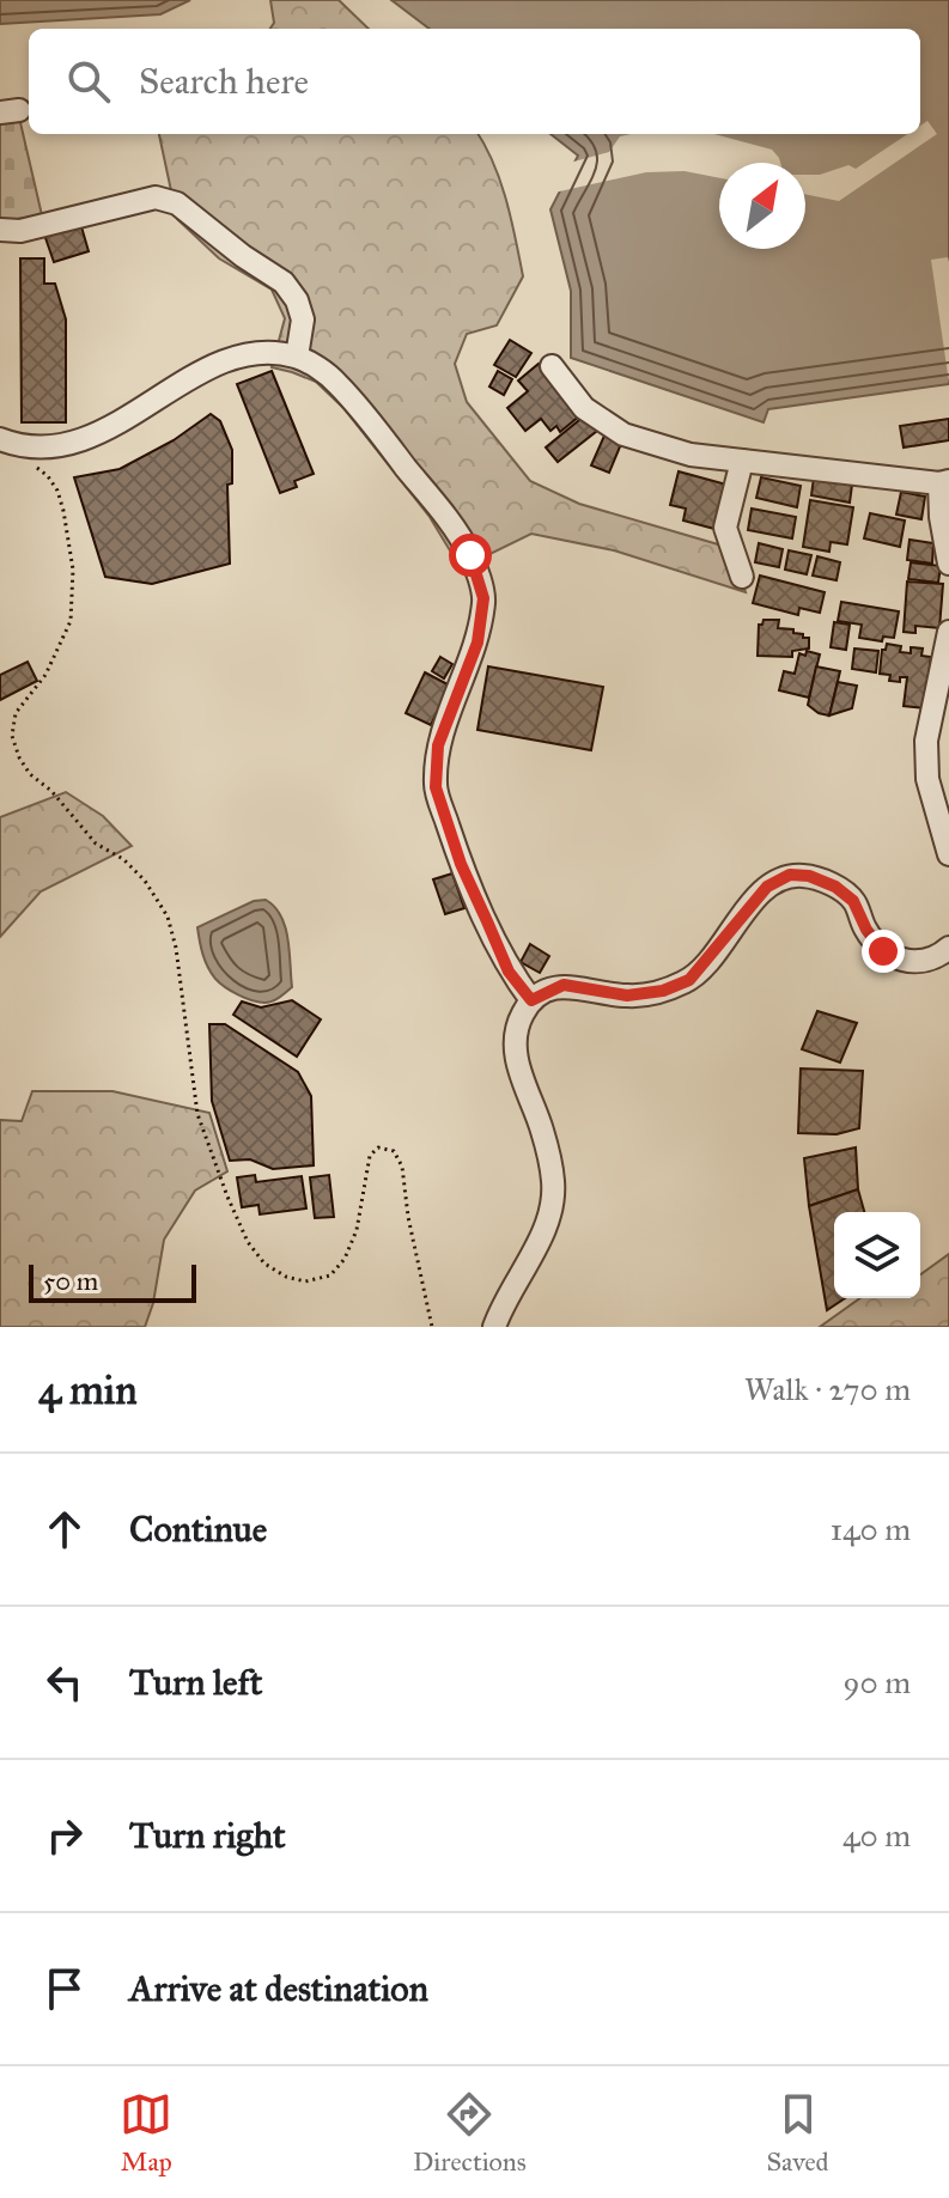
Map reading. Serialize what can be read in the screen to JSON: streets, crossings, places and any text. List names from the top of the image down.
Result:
{
  "scale_bar": "50 m",
  "north": "top right",
  "page": {
    "search": "Search here",
    "scale": "50 m",
    "heading": ["4 min", "Walk · 270 m"],
    "list": [
      ["Continue", "140 m"],
      ["Turn left", "90 m"],
      ["Turn right", "40 m"],
      "Arrive at destination"
    ],
    "nav": ["Map", "Directions", "Saved"]
  }
}
